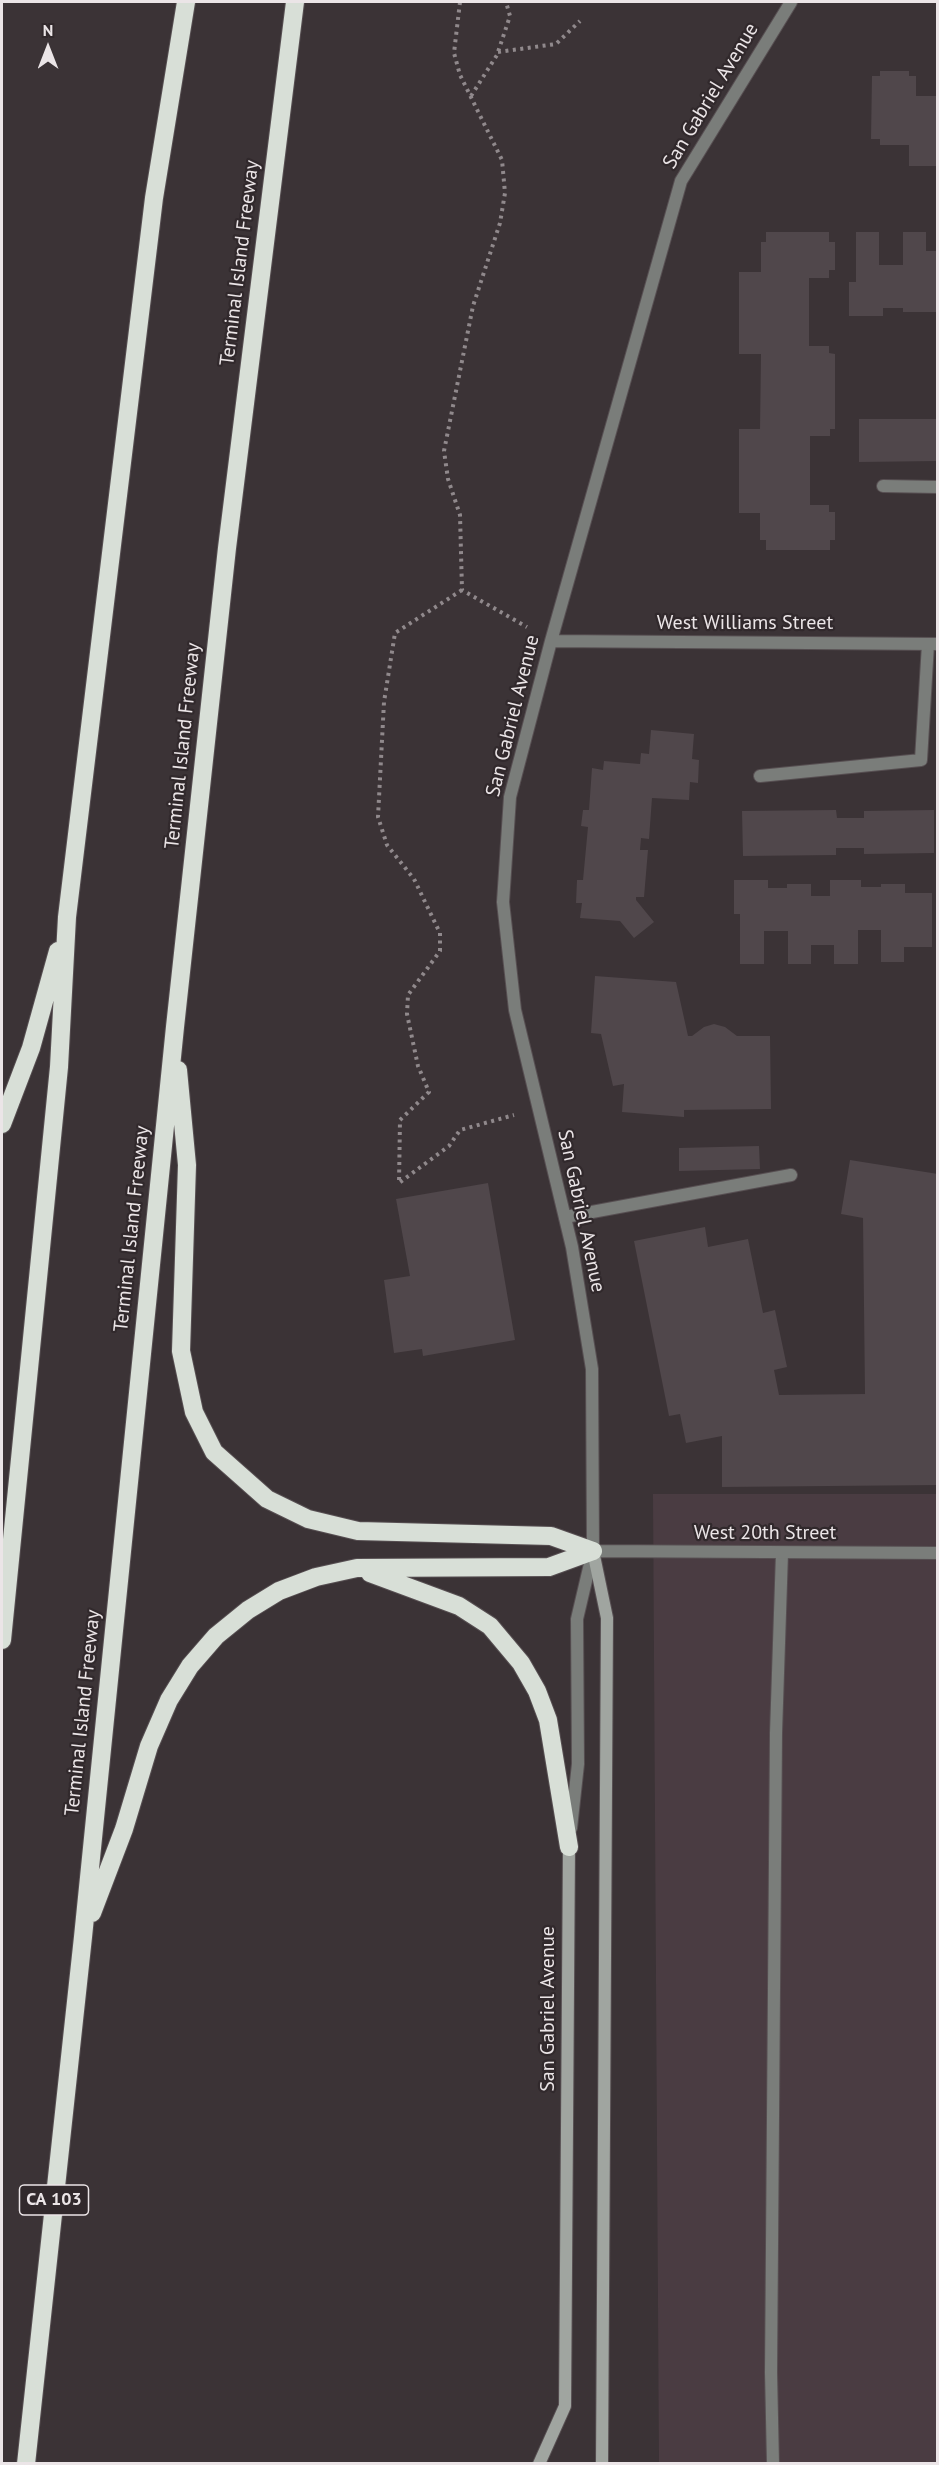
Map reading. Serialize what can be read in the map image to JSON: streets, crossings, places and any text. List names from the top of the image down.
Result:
{
  "streets": {
    "highway": ["Terminal Island Freeway", "CA 103"],
    "main road": ["San Gabriel Avenue"],
    "street": ["West Williams Street", "West 20th Street"]
  },
  "crossings": [
    ["San Gabriel Avenue", "West Williams Street"],
    ["San Gabriel Avenue", "West 20th Street"]
  ],
  "north": "top"
}
